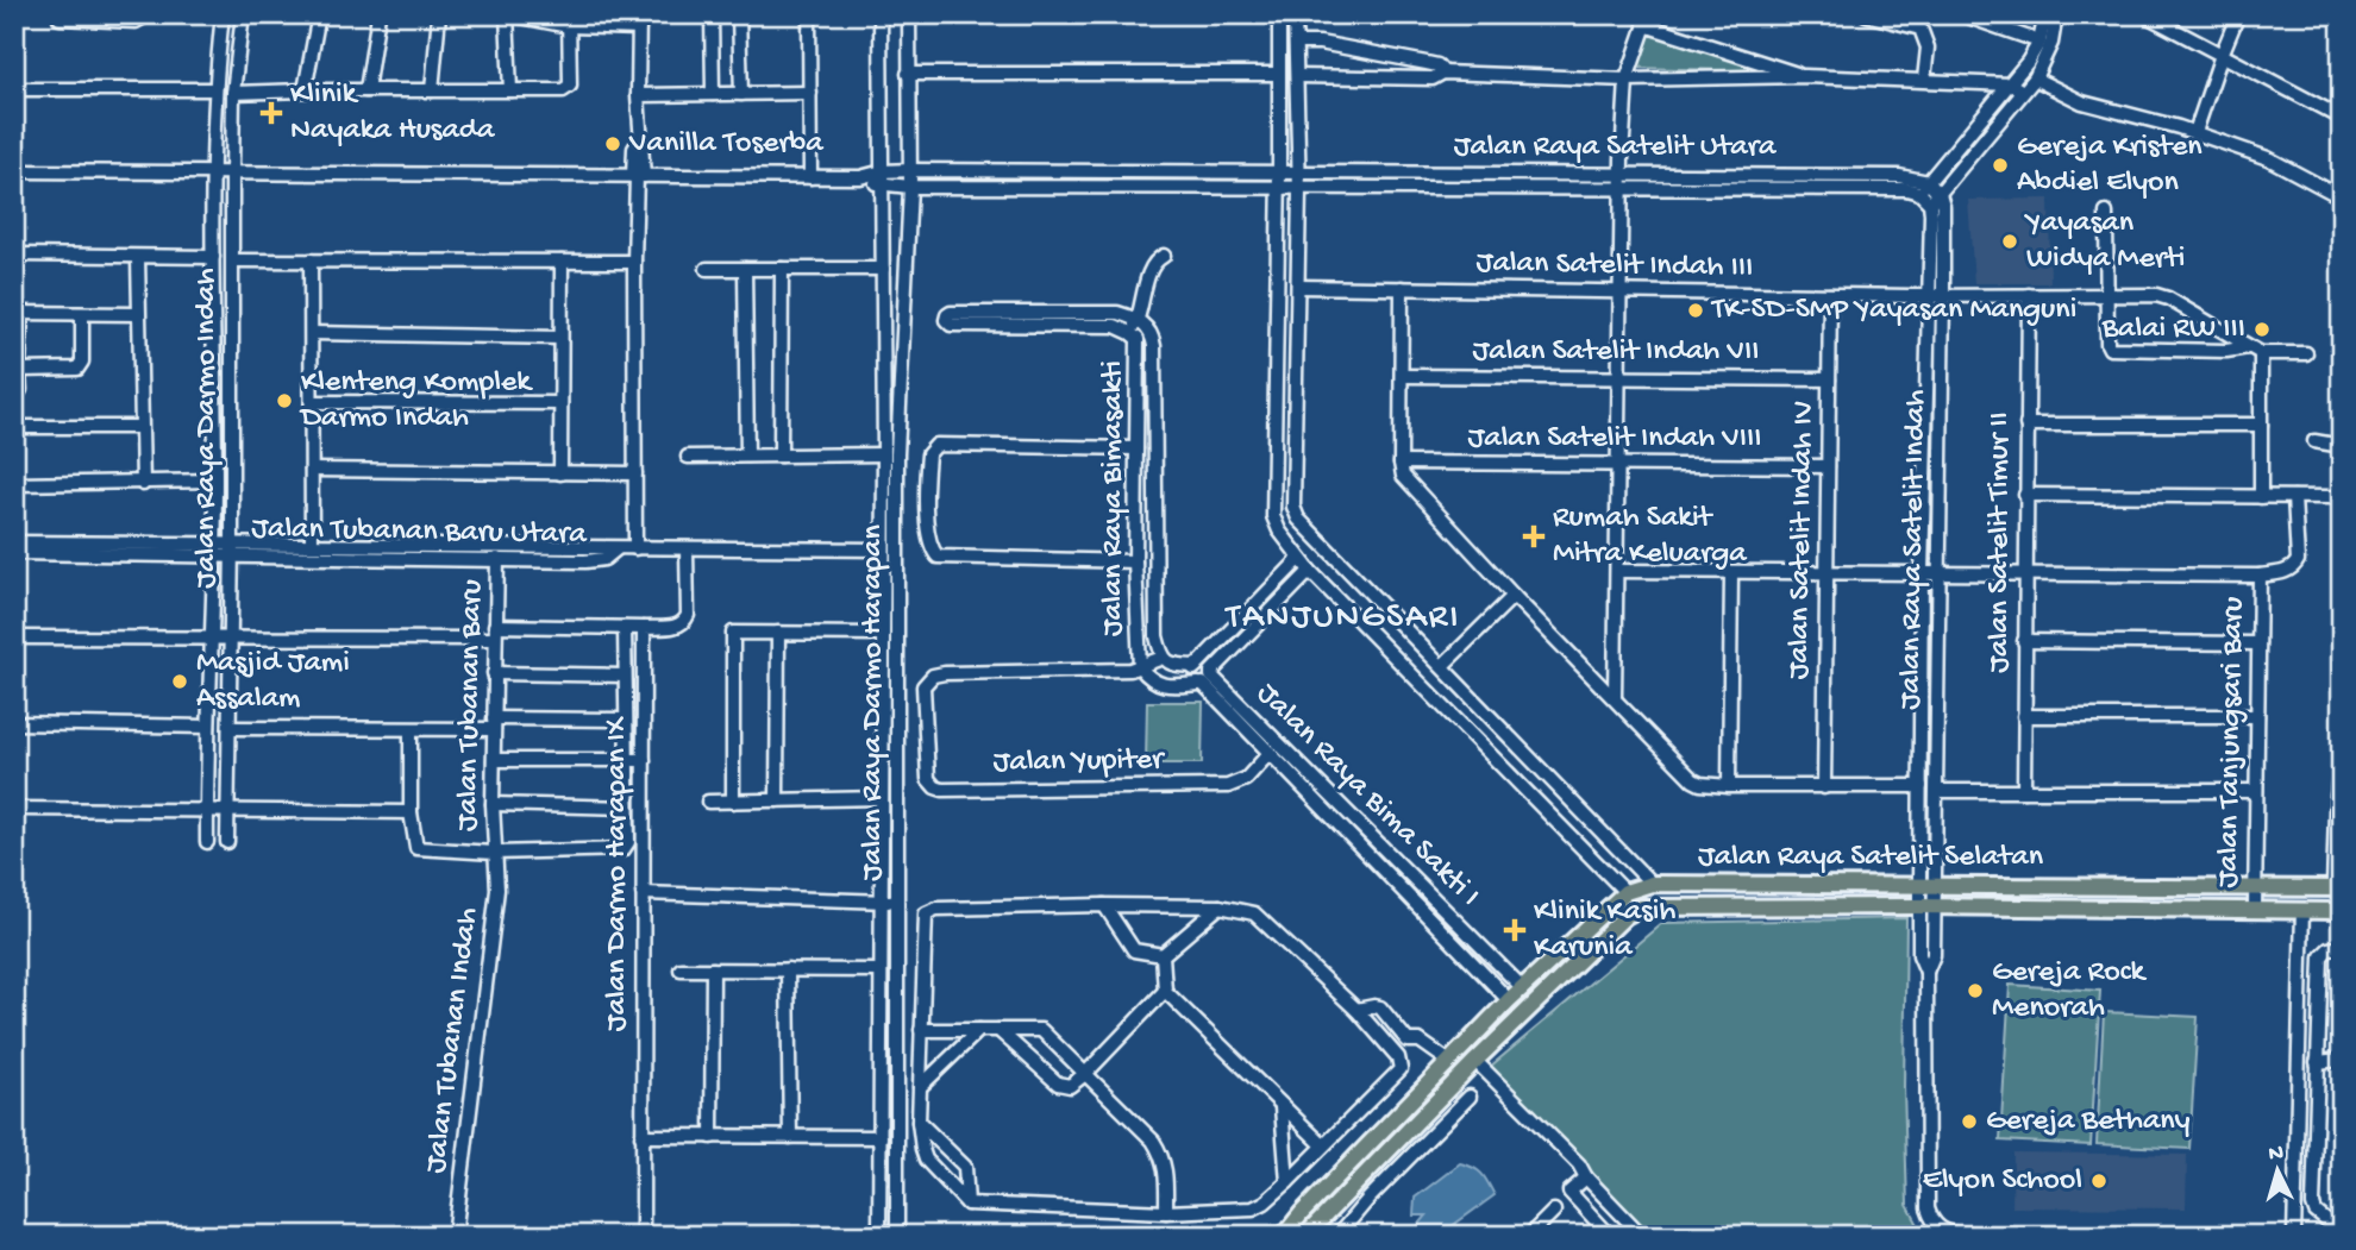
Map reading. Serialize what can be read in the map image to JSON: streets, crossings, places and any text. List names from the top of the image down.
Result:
{
  "streets": {
    "main road": ["Jalan Raya Satelit Selatan"],
    "street": [
      "Jalan Raya Satelit Utara",
      "Jalan Satelit Indah III",
      "Jalan Satelit Indah VII",
      "Jalan Raya Darmo Indah",
      "Jalan Satelit Indah VIII",
      "Jalan Raya Bimasakti",
      "Jalan Tubanan Baru Utara",
      "Jalan Satelit Indah IV",
      "Jalan Satelit Timur II",
      "Jalan Raya Satelit Indah",
      "Jalan Raya Darmo Harapan",
      "Jalan Tubanan Baru",
      "Jalan Tanjungsari Baru",
      "Jalan Yupiter",
      "Jalan Raya Bima Sakti I",
      "Jalan Darmo Harapan IX",
      "Jalan Tubanan Indah"
    ]
  },
  "crossings": [
    ["Jalan Raya Satelit Utara", "Jalan Raya Darmo Harapan"],
    ["Jalan Satelit Indah III", "Jalan Satelit Indah IV"],
    ["Jalan Satelit Indah III", "Jalan Satelit Timur II"],
    ["Jalan Satelit Indah III", "Jalan Raya Satelit Indah"],
    ["Jalan Satelit Indah VII", "Jalan Satelit Indah IV"],
    ["Jalan Raya Darmo Indah", "Jalan Tubanan Baru Utara"],
    ["Jalan Satelit Indah VIII", "Jalan Satelit Indah IV"],
    ["Jalan Raya Bimasakti", "Jalan Yupiter"],
    ["Jalan Raya Bimasakti", "Jalan Raya Bima Sakti I"],
    ["Jalan Tubanan Baru Utara", "Jalan Tubanan Baru"],
    ["Jalan Raya Satelit Indah", "Jalan Raya Satelit Selatan"],
    ["Jalan Tubanan Baru", "Jalan Tubanan Indah"],
    ["Jalan Tanjungsari Baru", "Jalan Raya Satelit Selatan"],
    ["Jalan Yupiter", "Jalan Raya Bima Sakti I"],
    ["Jalan Raya Bima Sakti I", "Jalan Raya Satelit Selatan"]
  ],
  "districts": ["TANJUNGSARI"],
  "places": {
    "health": ["Klinik Nayaka Husada", "Rumah Sakit Mitra Keluarga", "Klinik Kasih Karunia"],
    "other": [
      "Vanilla Toserba",
      "Gereja Kristen Abdiel Elyon",
      "Yayasan Widya Merti",
      "TK-SD-SMP Yayasan Manguni",
      "Balai RW III",
      "Klenteng Komplek Darmo Indah",
      "Masjid Jami Assalam",
      "Gereja Rock Menorah",
      "Gereja Bethany",
      "Elyon School"
    ]
  },
  "north": "top"
}
